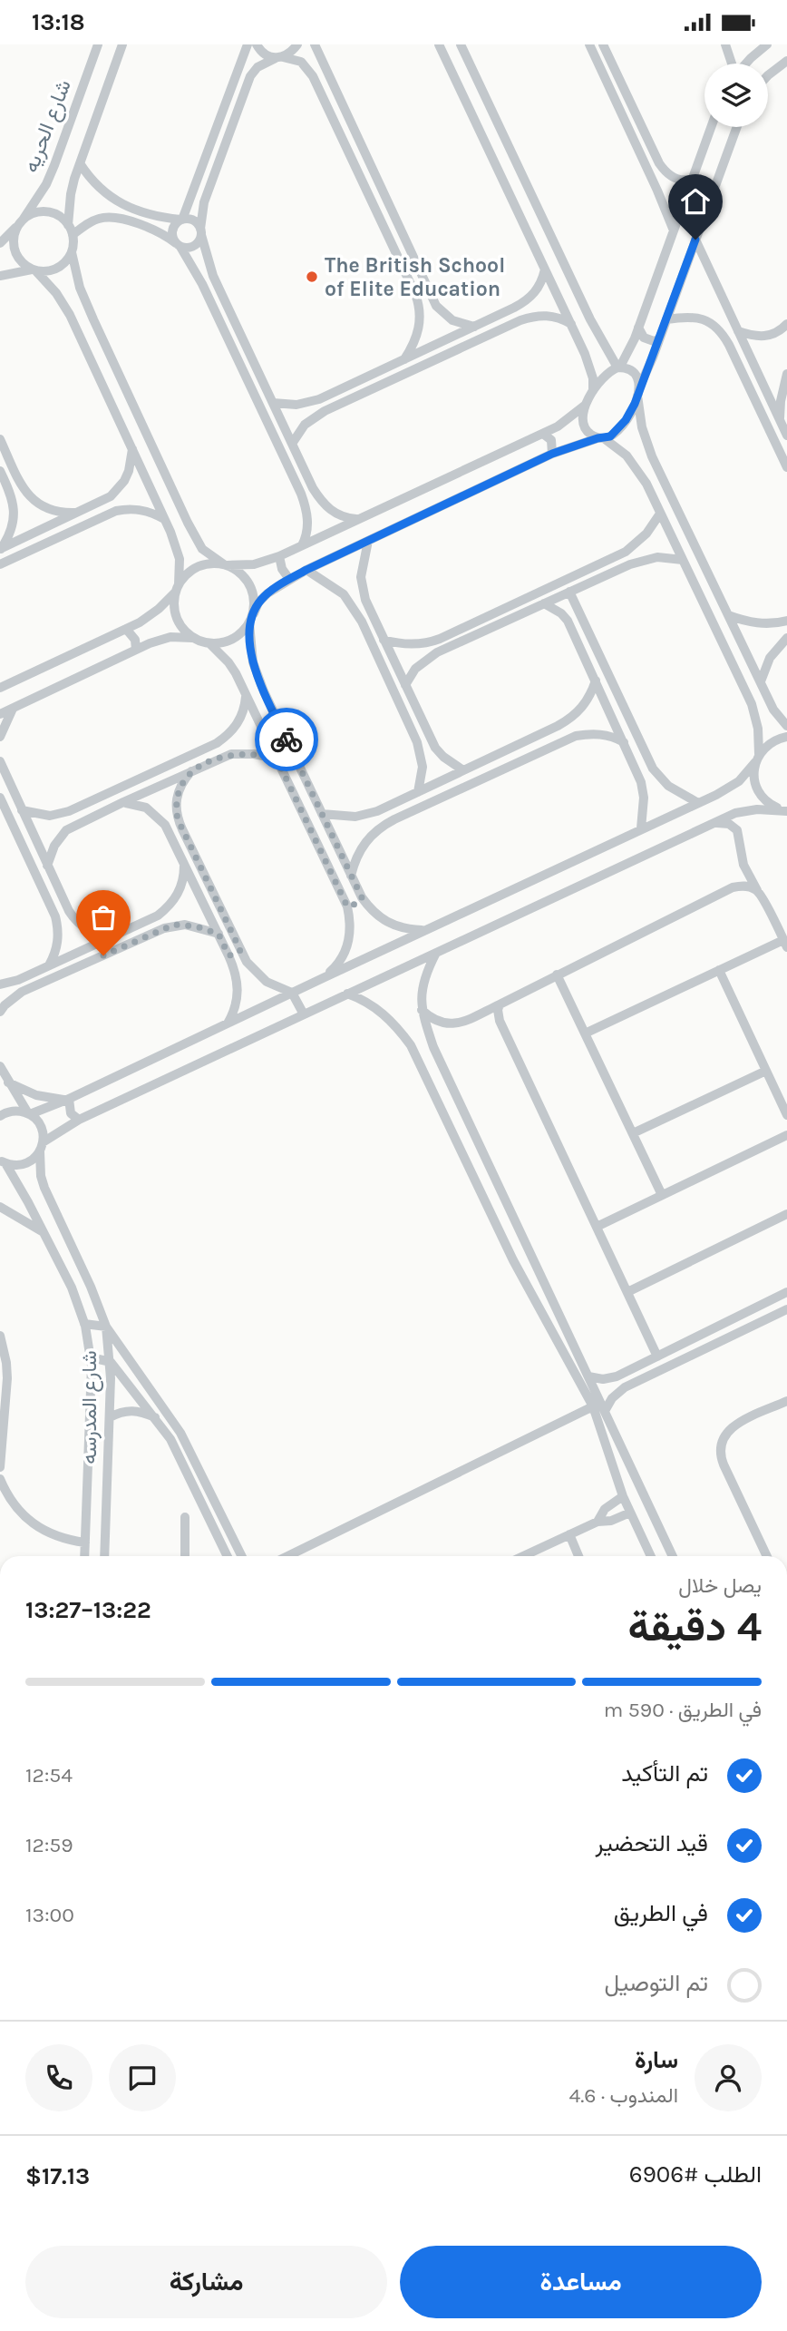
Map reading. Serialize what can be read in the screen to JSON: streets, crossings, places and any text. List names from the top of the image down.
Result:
{
  "streets": {
    "street": ["شارع الحريه", "شارع المدرسه"]
  },
  "places": ["The British School of Elite Education"],
  "page": {
    "status": "13:18",
    "heading": ["4 دقيقة", "يصل خلال", "13:22–13:27"],
    "panel": [
      "سارة",
      "المندوب · 4.6",
      "الطلب #6906",
      "$17.13"
    ],
    "bar": "في الطريق · 590 m",
    "list": [
      ["تم التأكيد", "12:54"],
      ["قيد التحضير", "12:59"],
      ["في الطريق", "13:00"],
      "تم التوصيل"
    ],
    "buttons": ["مساعدة", "مشاركة"]
  }
}
